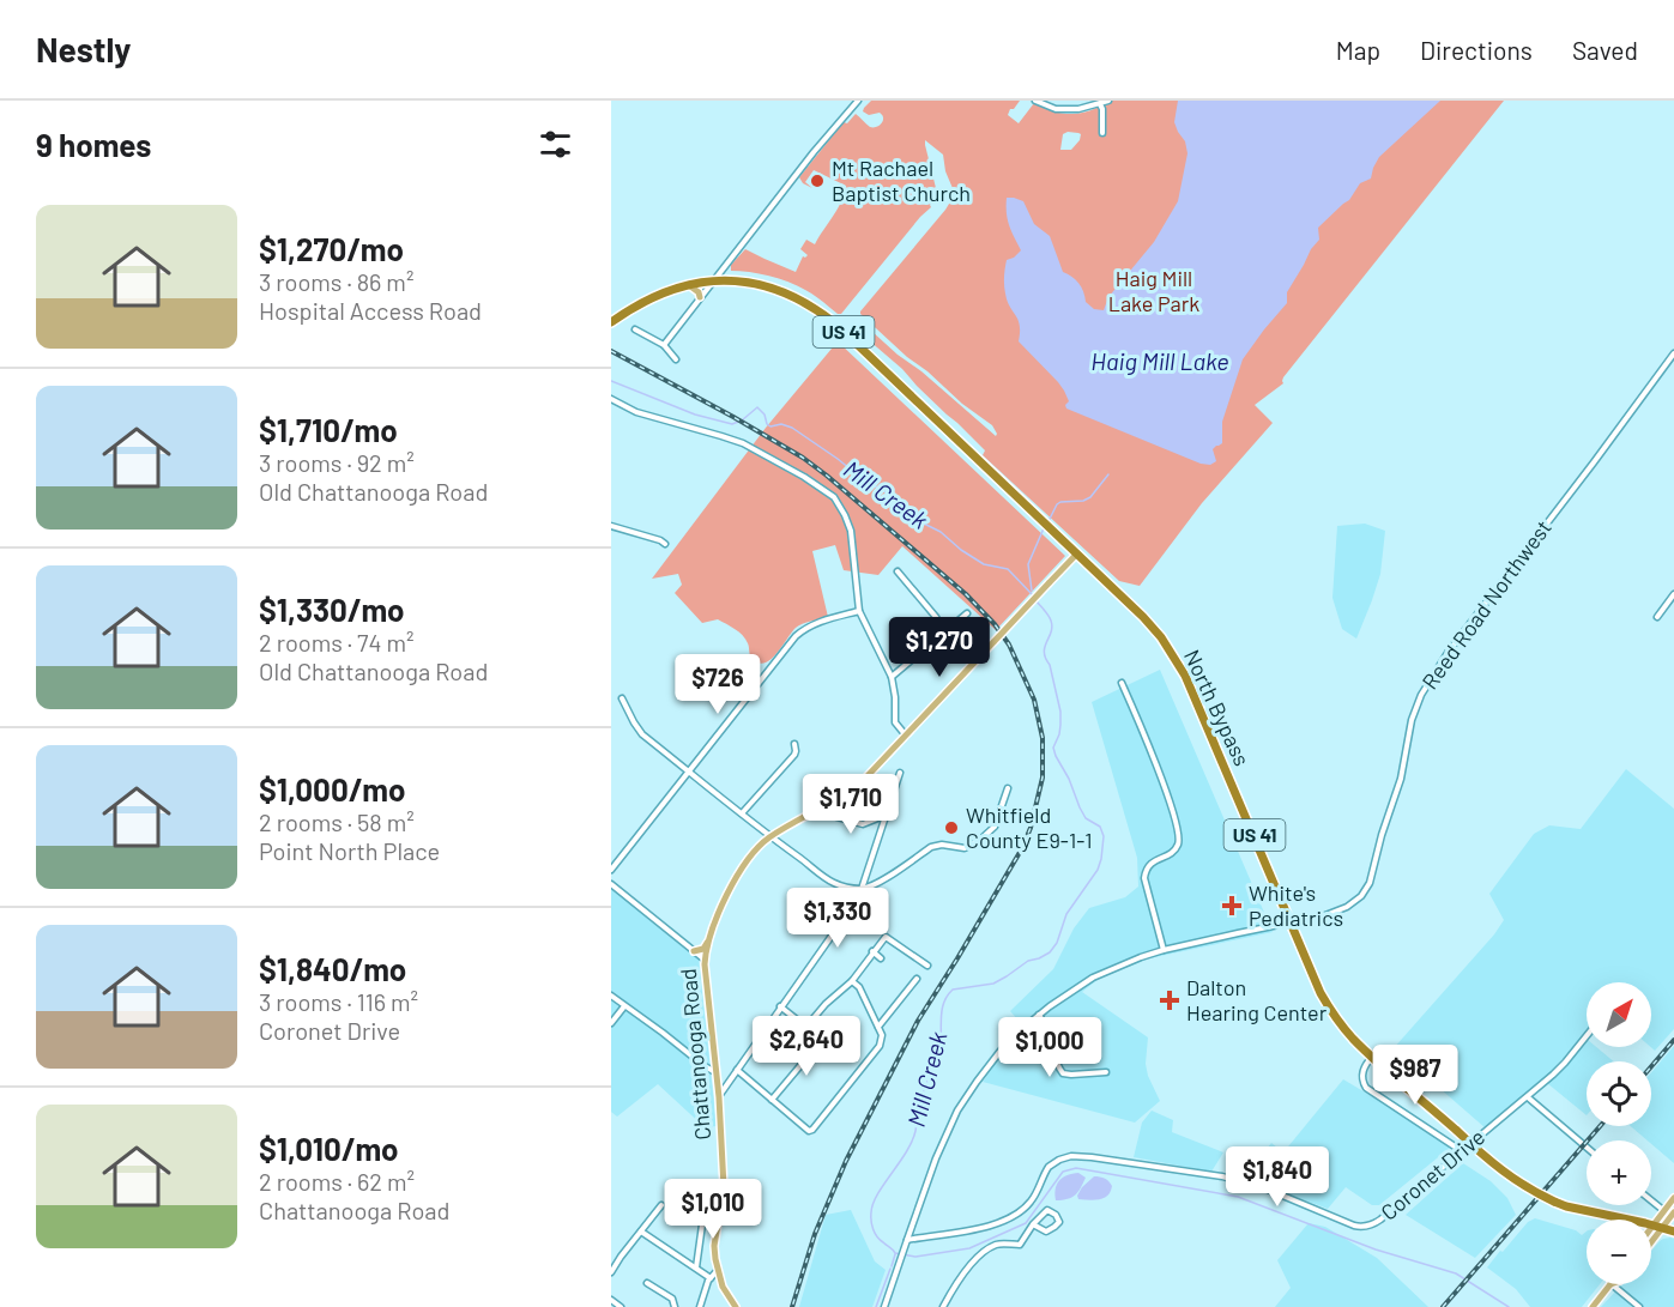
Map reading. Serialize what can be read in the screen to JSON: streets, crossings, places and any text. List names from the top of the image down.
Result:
{
  "streets": {
    "highway": ["US 41", "North Bypass"],
    "main road": ["Chattanooga Road"],
    "street": ["Reed Road Northwest", "Coronet Drive"]
  },
  "crossings": [
    ["Reed Road Northwest", "North Bypass"],
    ["Reed Road Northwest", "Coronet Drive"],
    ["North Bypass", "Chattanooga Road"]
  ],
  "water": ["Haig Mill Lake", "Mill Creek"],
  "parks": ["Haig Mill Lake Park"],
  "places": {
    "other": ["Mt Rachael Baptist Church", "Whitfield County E9-1-1"],
    "health": ["White's Pediatrics", "Dalton Hearing Center"]
  },
  "north": "top right",
  "page": {
    "header": "Nestly",
    "nav": ["Map", "Directions", "Saved"],
    "heading": "9 homes",
    "list": [
      {
        "name": "$1,270/mo",
        "note": "3 rooms · 86 m² · Hospital Access Road"
      },
      {
        "name": "$1,710/mo",
        "note": "3 rooms · 92 m² · Old Chattanooga Road"
      },
      {
        "name": "$1,330/mo",
        "note": "2 rooms · 74 m² · Old Chattanooga Road"
      },
      {
        "name": "$1,000/mo",
        "note": "2 rooms · 58 m² · Point North Place"
      },
      {
        "name": "$1,840/mo",
        "note": "3 rooms · 116 m² · Coronet Drive"
      },
      {
        "name": "$1,010/mo",
        "note": "2 rooms · 62 m² · Chattanooga Road"
      }
    ],
    "price": [
      "$1,270",
      "$726",
      "$1,710",
      "$1,330",
      "$2,640",
      "$1,000",
      "$987",
      "$1,840",
      "$1,010"
    ],
    "map_buttons": ["+", "−"]
  }
}
